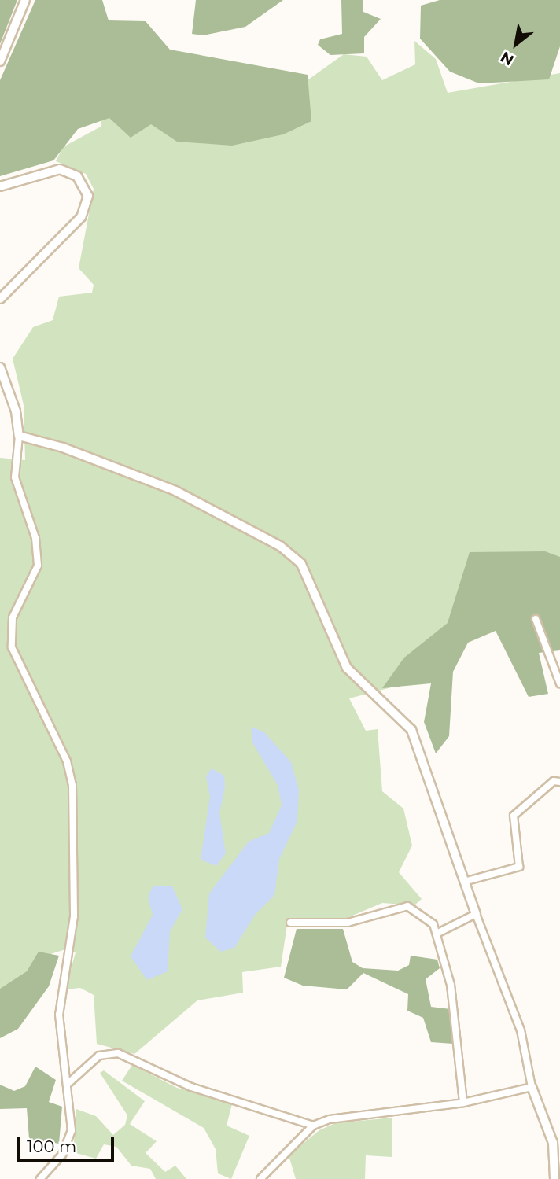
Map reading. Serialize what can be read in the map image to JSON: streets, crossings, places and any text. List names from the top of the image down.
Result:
{
  "scale_bar": "100 m",
  "north": "bottom left"
}
